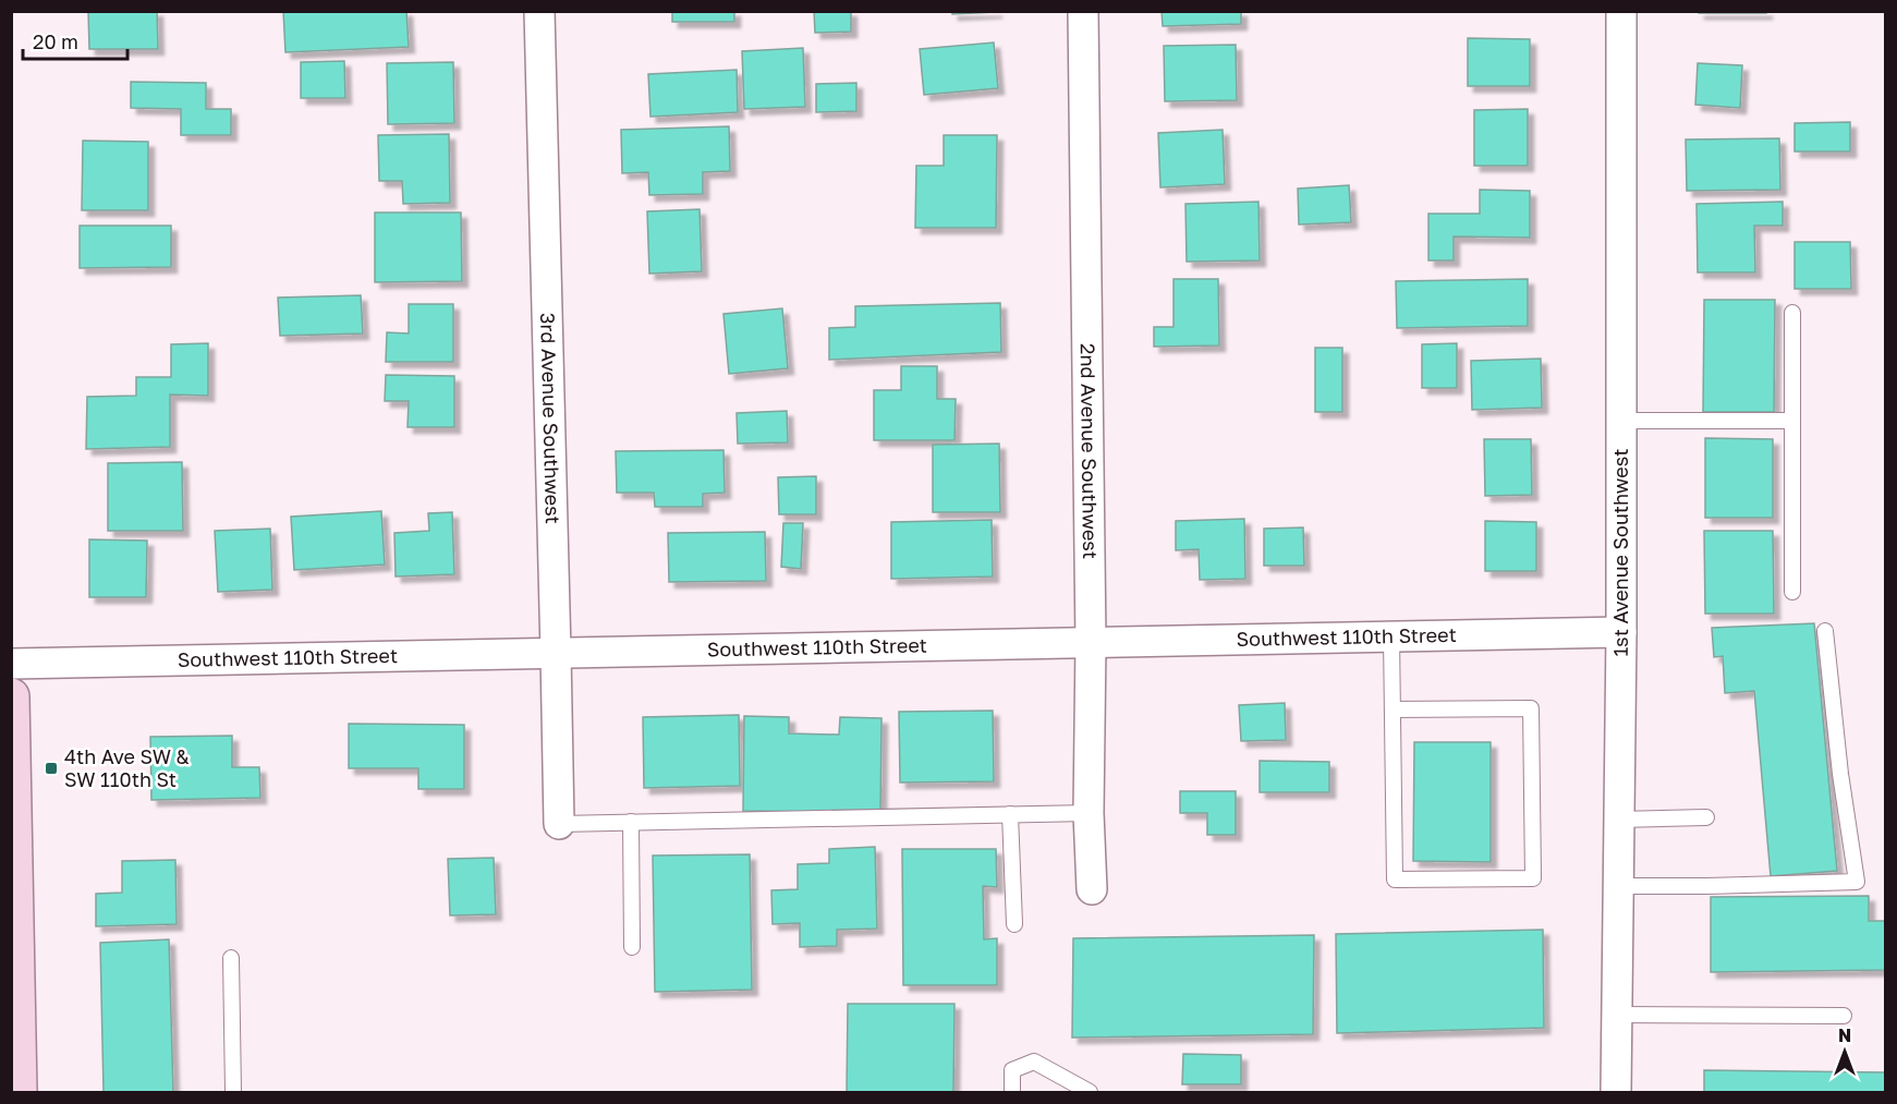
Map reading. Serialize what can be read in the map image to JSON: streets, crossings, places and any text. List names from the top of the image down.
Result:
{
  "streets": {
    "street": [
      "3rd Avenue Southwest",
      "2nd Avenue Southwest",
      "1st Avenue Southwest",
      "Southwest 110th Street"
    ]
  },
  "crossings": [
    ["3rd Avenue Southwest", "Southwest 110th Street"],
    ["2nd Avenue Southwest", "Southwest 110th Street"],
    ["1st Avenue Southwest", "Southwest 110th Street"]
  ],
  "places": {
    "transit": ["4th Ave SW & SW 110th St"]
  },
  "scale_bar": "20 m",
  "north": "top"
}
